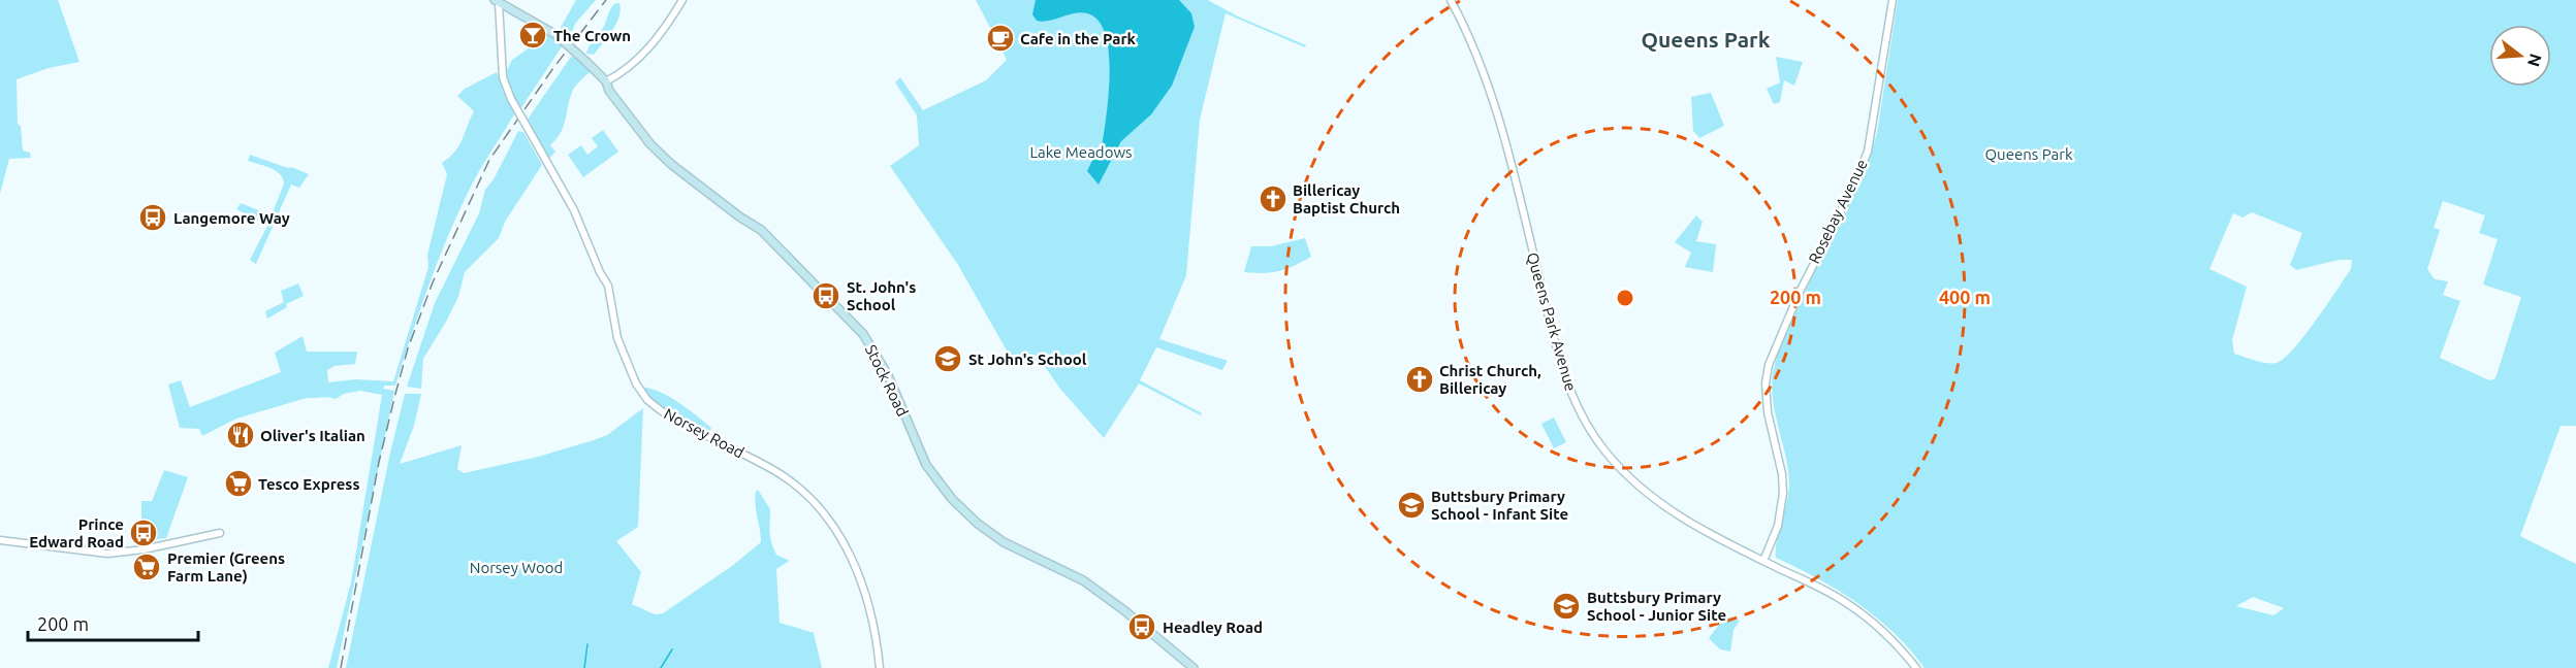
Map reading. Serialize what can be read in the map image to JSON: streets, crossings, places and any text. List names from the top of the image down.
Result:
{
  "streets": {
    "main road": ["Stock Road"],
    "street": ["Rosebay Avenue", "Queens Park Avenue", "Norsey Road"]
  },
  "crossings": [
    ["Rosebay Avenue", "Queens Park Avenue"],
    ["Stock Road", "Norsey Road"]
  ],
  "districts": ["Queens Park"],
  "parks": ["Lake Meadows", "Queens Park", "Norsey Wood"],
  "places": {
    "bar": ["The Crown"],
    "cafe": ["Cafe in the Park"],
    "church": ["Billericay Baptist Church", "Christ Church, Billericay"],
    "bus stop": [
      "Langemore Way",
      "St. John's School",
      "Prince Edward Road",
      "Headley Road"
    ],
    "school or university": ["St John's School", "Buttsbury Primary School - Infant Site", "Buttsbury Primary School - Junior Site"],
    "restaurant": ["Oliver's Italian"],
    "supermarket": ["Tesco Express", "Premier (Greens Farm Lane)"]
  },
  "scale_bar": "200 m",
  "north": "right",
  "rings": ["200 m", "400 m"]
}
